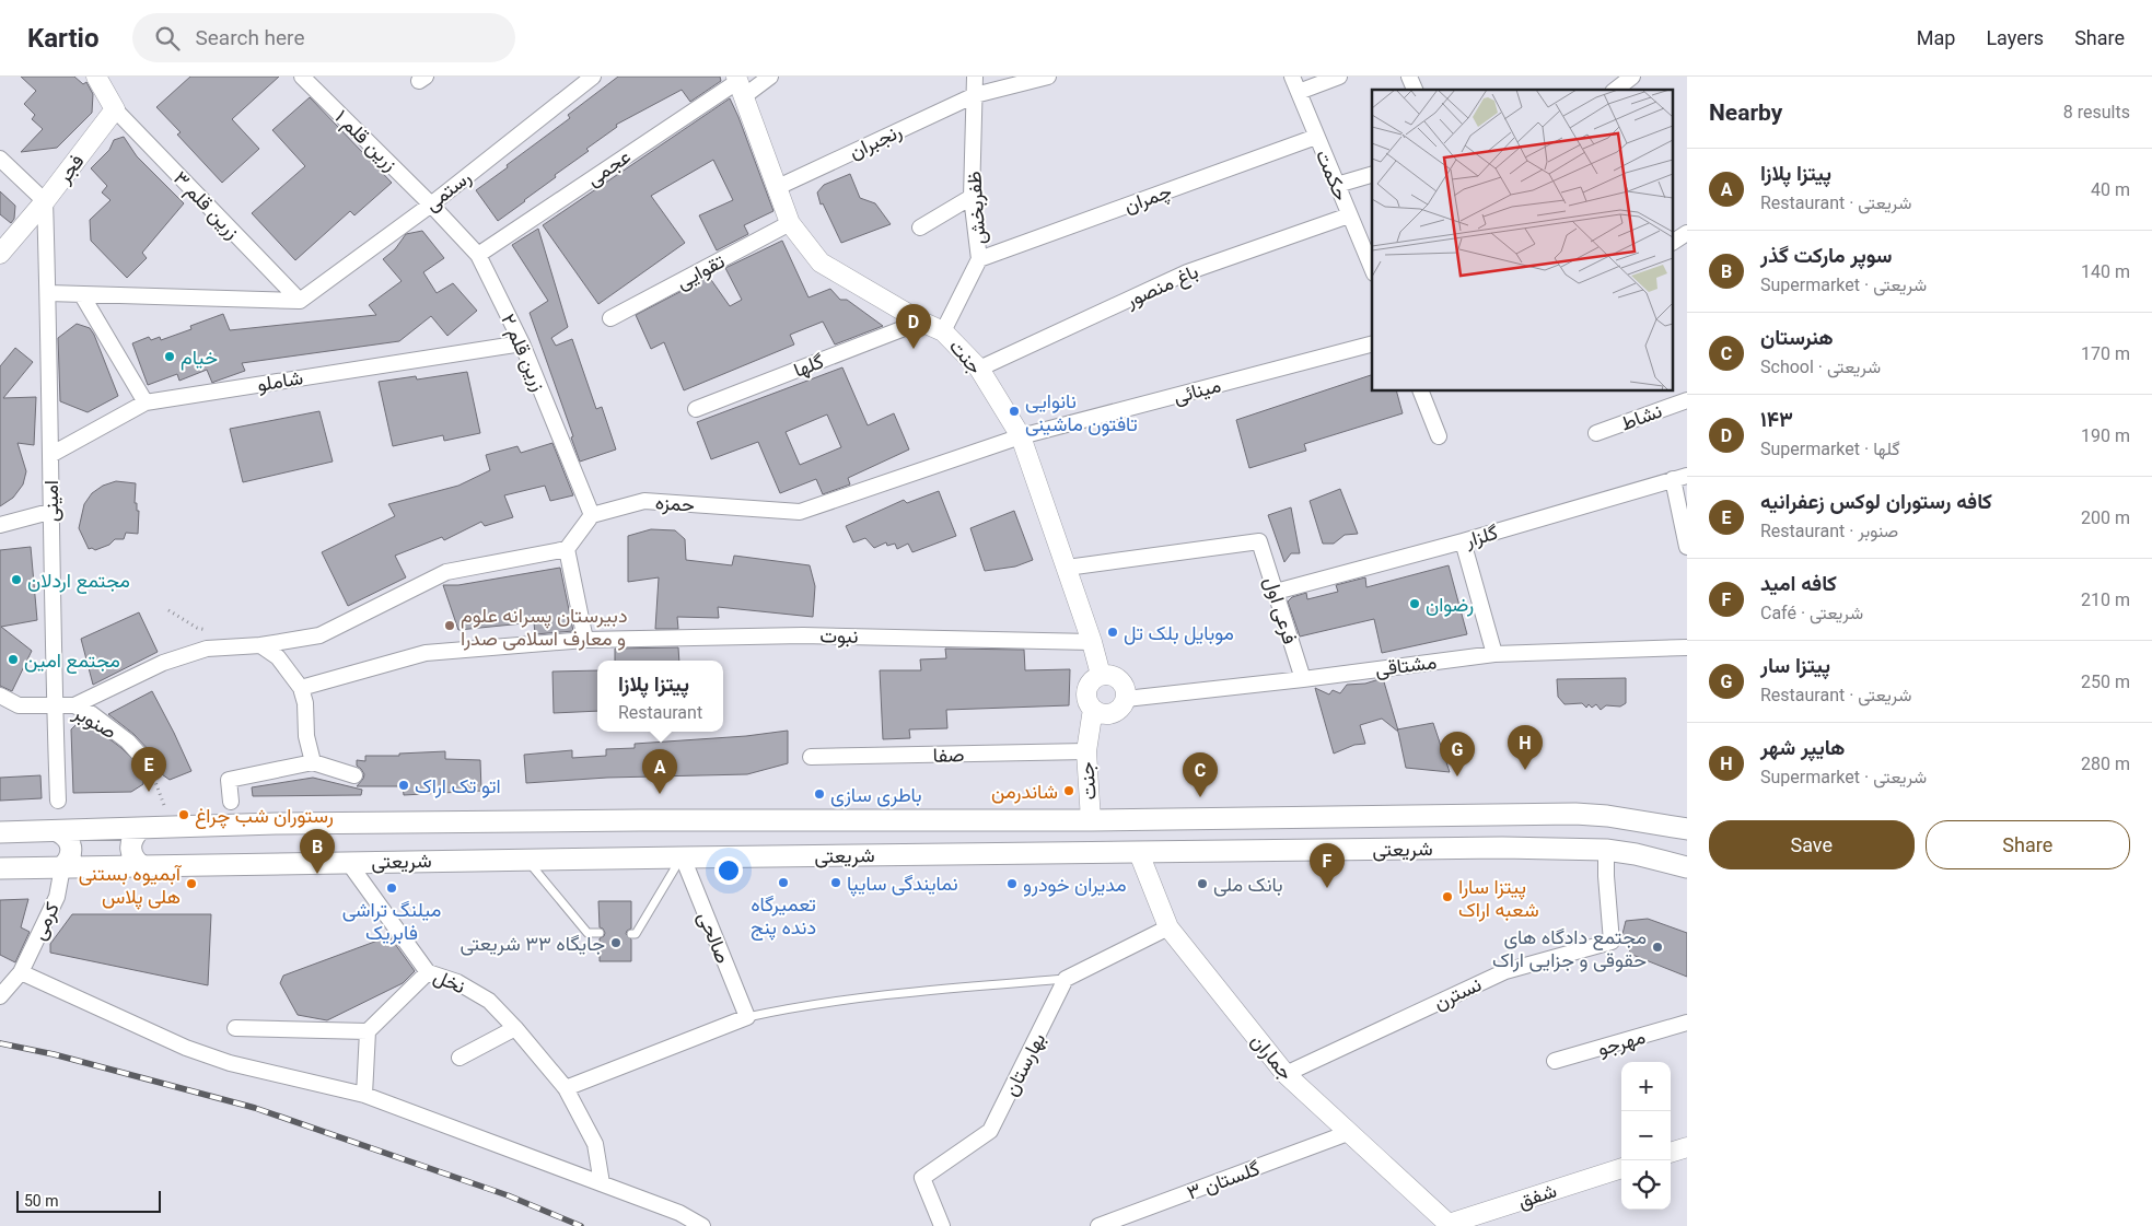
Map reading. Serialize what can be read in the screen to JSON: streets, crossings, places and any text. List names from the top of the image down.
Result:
{
  "streets": {
    "main road": ["شریعتی"],
    "street": [
      "زرین قلم ۱",
      "رنجبران",
      "عجمی",
      "فجر",
      "حکمت",
      "رستمی",
      "چمران",
      "زرین قلم ۳",
      "ظفربخش",
      "تقوایی",
      "باغ منصور",
      "زرین قلم ۲",
      "جنت",
      "گلها",
      "شاملو",
      "مینائی",
      "نشاط",
      "امینی",
      "حمزه",
      "گلزار",
      "فرعی اول",
      "نبوت",
      "مشتاقی",
      "صنوبر",
      "صفا",
      "کرمی",
      "صالحی",
      "نخل",
      "نسترن",
      "مهرجو",
      "جماران",
      "بهارستان",
      "گلستان ۳",
      "شفق"
    ]
  },
  "crossings": [
    ["زرین قلم ۱", "رستمی"],
    ["زرین قلم ۱", "زرین قلم ۲"],
    ["رنجبران", "ظفربخش"],
    ["رنجبران", "جنت"],
    ["عجمی", "زرین قلم ۲"],
    ["عجمی", "جنت"],
    ["فجر", "زرین قلم ۳"],
    ["فجر", "امینی"],
    ["حکمت", "چمران"],
    ["حکمت", "باغ منصور"],
    ["رستمی", "زرین قلم ۳"],
    ["رستمی", "زرین قلم ۲"],
    ["چمران", "ظفربخش"],
    ["ظفربخش", "جنت"],
    ["تقوایی", "جنت"],
    ["باغ منصور", "جنت"],
    ["زرین قلم ۲", "شاملو"],
    ["زرین قلم ۲", "حمزه"],
    ["جنت", "گلها"],
    ["جنت", "مینائی"],
    ["جنت", "حمزه"],
    ["جنت", "فرعی اول"],
    ["جنت", "نبوت"],
    ["جنت", "مشتاقی"],
    ["جنت", "صفا"],
    ["جنت", "شریعتی"],
    ["شاملو", "امینی"],
    ["مینائی", "حمزه"],
    ["امینی", "صنوبر"],
    ["گلزار", "فرعی اول"],
    ["فرعی اول", "مشتاقی"],
    ["شریعتی", "کرمی"],
    ["شریعتی", "صالحی"],
    ["شریعتی", "نخل"],
    ["شریعتی", "نسترن"],
    ["شریعتی", "جماران"],
    ["نسترن", "جماران"],
    ["جماران", "گلستان ۳"],
    ["جماران", "شفق"]
  ],
  "places": [
    "خیام",
    "نانوایی تافتون ماشینی",
    "مجتمع اردلان",
    "رضوان",
    "دبیرستان پسرانه علوم و معارف اسلامی صدرا",
    "موبایل بلک تل",
    "مجتمع امین",
    "اتو تک اراک",
    "شاندرمن",
    "باطری سازی",
    "رستوران شب چراغ",
    "تعمیرگاه دنده پنج",
    "نمایندگی سایپا",
    "آبمیوه بستنی هلی پلاس",
    "مدیران خودرو",
    "بانک ملی",
    "میلنگ تراشی فابریک",
    "پیتزا سارا شعبه اراک",
    "جایگاه ۳۳ شریعتی",
    "مجتمع دادگاه های حقوقی و جزایی اراک"
  ],
  "scale_bar": "50 m",
  "page": {
    "header": "Kartio",
    "search": "Search here",
    "nav": ["Map", "Layers", "Share"],
    "heading": ["Nearby", "8 results"],
    "list": [
      {
        "mark": "A",
        "name": "پیتزا پلازا",
        "note": "Restaurant · شریعتی",
        "value": "40 m"
      },
      {
        "mark": "B",
        "name": "سوپر مارکت گذر",
        "note": "Supermarket · شریعتی",
        "value": "140 m"
      },
      {
        "mark": "C",
        "name": "هنرستان",
        "note": "School · شریعتی",
        "value": "170 m"
      },
      {
        "mark": "D",
        "name": "۱۴۳",
        "note": "Supermarket · گلها",
        "value": "190 m"
      },
      {
        "mark": "E",
        "name": "کافه رستوران لوکس زعفرانیه",
        "note": "Restaurant · صنوبر",
        "value": "200 m"
      },
      {
        "mark": "F",
        "name": "کافه امید",
        "note": "Café · شریعتی",
        "value": "210 m"
      },
      {
        "mark": "G",
        "name": "پیتزا سار",
        "note": "Restaurant · شریعتی",
        "value": "250 m"
      },
      {
        "mark": "H",
        "name": "هایپر شهر",
        "note": "Supermarket · شریعتی",
        "value": "280 m"
      }
    ],
    "pins": [
      "D",
      "H",
      "G",
      "E",
      "A",
      "C",
      "B",
      "F"
    ],
    "popup": ["پیتزا پلازا", "Restaurant"],
    "buttons": ["Save", "Share"],
    "map_buttons": ["+", "−"],
    "scale": "50 m"
  }
}
